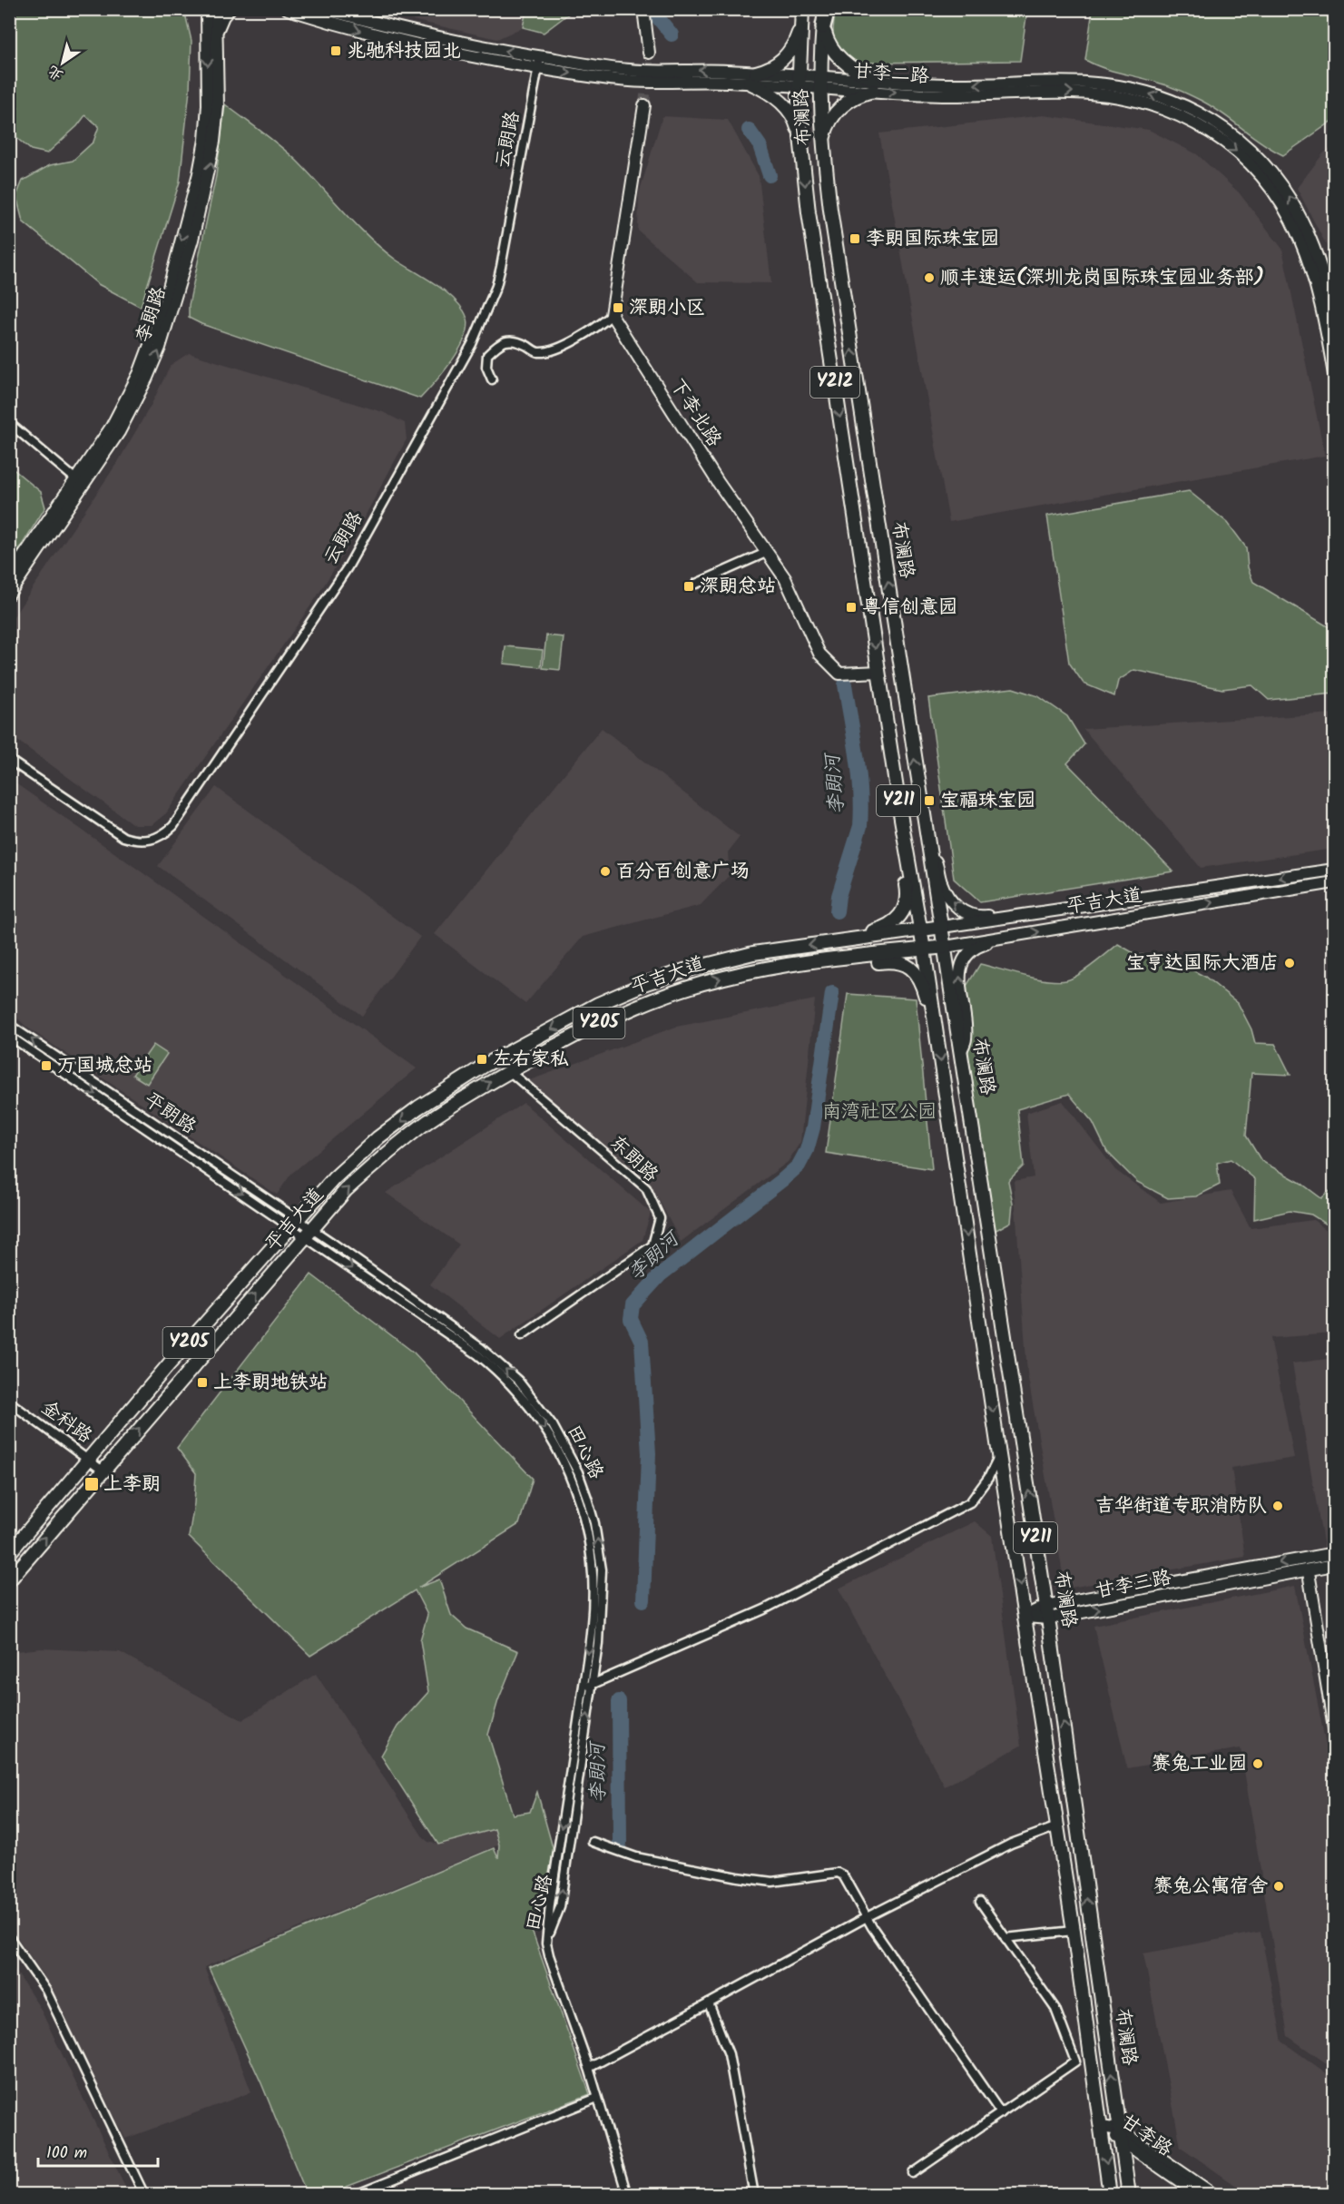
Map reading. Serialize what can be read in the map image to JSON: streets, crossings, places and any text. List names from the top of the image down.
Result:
{
  "streets": {
    "main road": [
      "布澜路",
      "Y212",
      "Y211",
      "平吉大道",
      "Y205"
    ],
    "street": [
      "甘李二路",
      "云朗路",
      "李朗路",
      "下李北路",
      "平朗路",
      "东朗路",
      "金科路",
      "田心路",
      "甘李三路",
      "甘李路"
    ]
  },
  "crossings": [
    ["甘李二路", "布澜路"],
    ["甘李二路", "云朗路"],
    ["布澜路", "下李北路"],
    ["布澜路", "平吉大道"],
    ["布澜路", "甘李三路"],
    ["布澜路", "甘李路"],
    ["平吉大道", "平朗路"],
    ["平吉大道", "东朗路"],
    ["平吉大道", "金科路"],
    ["平吉大道", "田心路"],
    ["平朗路", "田心路"]
  ],
  "water": ["李朗河"],
  "parks": ["南湾社区公园"],
  "places": {
    "transit": [
      "兆驰科技园北",
      "李朗国际珠宝园",
      "深朗小区",
      "深朗总站",
      "粤信创意园",
      "宝福珠宝园",
      "左右家私",
      "万国城总站",
      "上李朗地铁站",
      "上李朗"
    ],
    "other": [
      "顺丰速运(深圳龙岗国际珠宝园业务部)",
      "百分百创意广场",
      "宝亨达国际大酒店",
      "吉华街道专职消防队",
      "赛兔工业园",
      "赛兔公寓宿舍"
    ]
  },
  "scale_bar": "100 m",
  "north": "bottom left"
}
